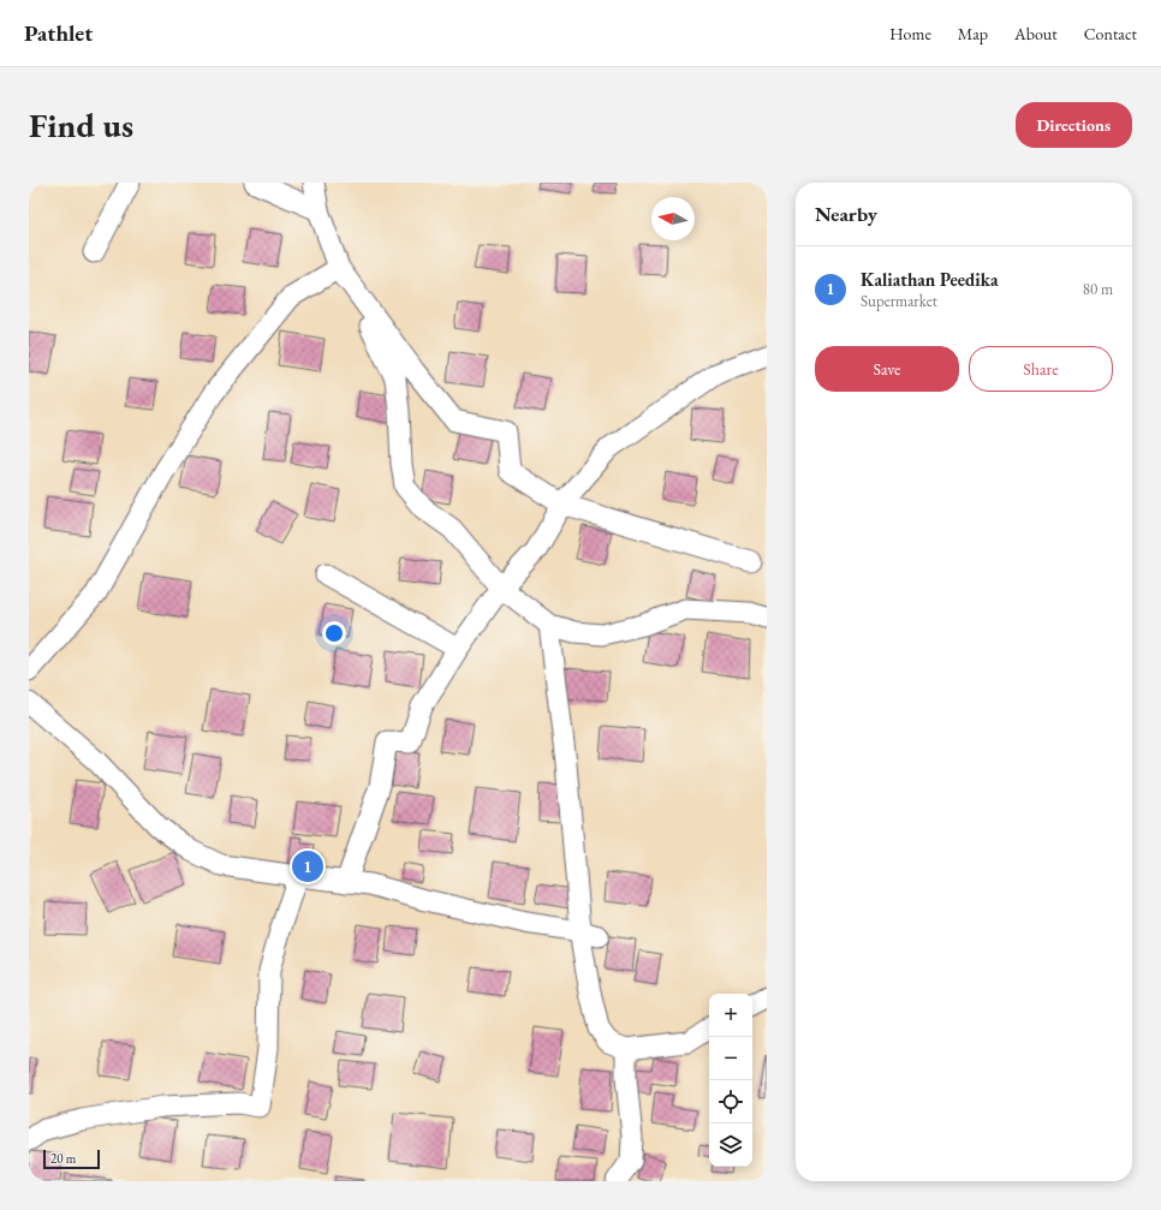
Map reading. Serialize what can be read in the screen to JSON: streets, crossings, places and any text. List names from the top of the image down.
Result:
{
  "scale_bar": "20 m",
  "north": "left",
  "page": {
    "header": "Pathlet",
    "nav": [
      "Home",
      "Map",
      "About",
      "Contact"
    ],
    "buttons": [
      "Directions",
      ["Save", "Share"]
    ],
    "title": "Find us",
    "heading": "Nearby",
    "list": [
      {
        "mark": "1",
        "name": "Kaliathan Peedika",
        "note": "Supermarket",
        "value": "80 m"
      }
    ],
    "pins": "1",
    "map_buttons": ["+", "−"],
    "scale": "20 m"
  }
}
